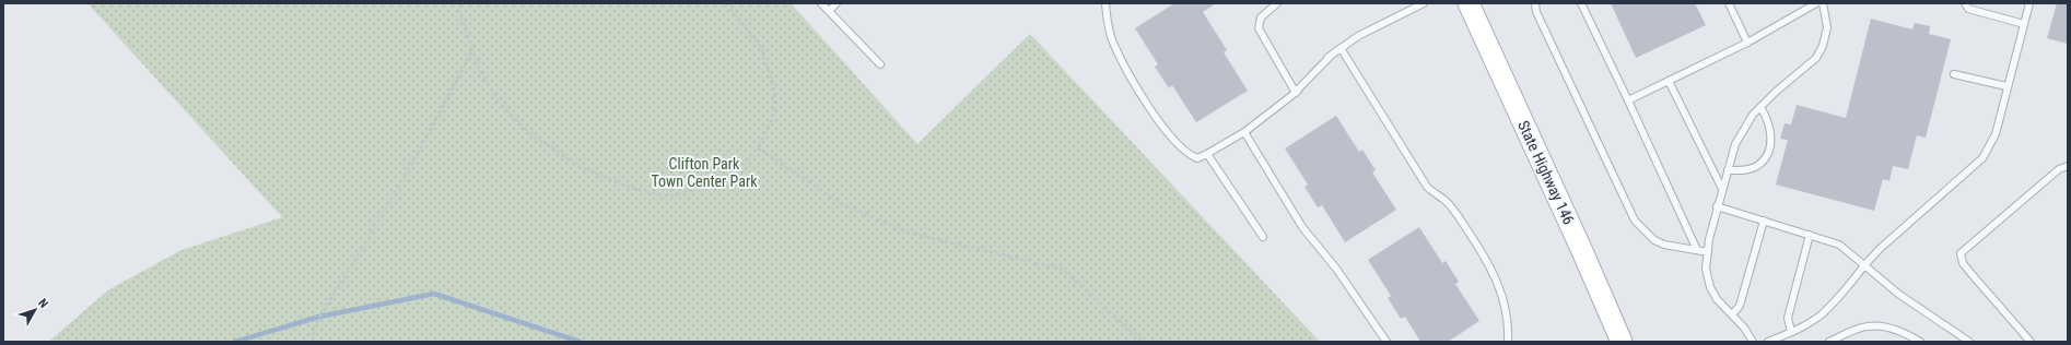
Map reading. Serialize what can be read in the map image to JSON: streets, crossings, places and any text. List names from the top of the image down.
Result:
{
  "streets": {
    "main road": ["State Highway 146"]
  },
  "parks": ["Clifton Park Town Center Park"],
  "north": "top right"
}
